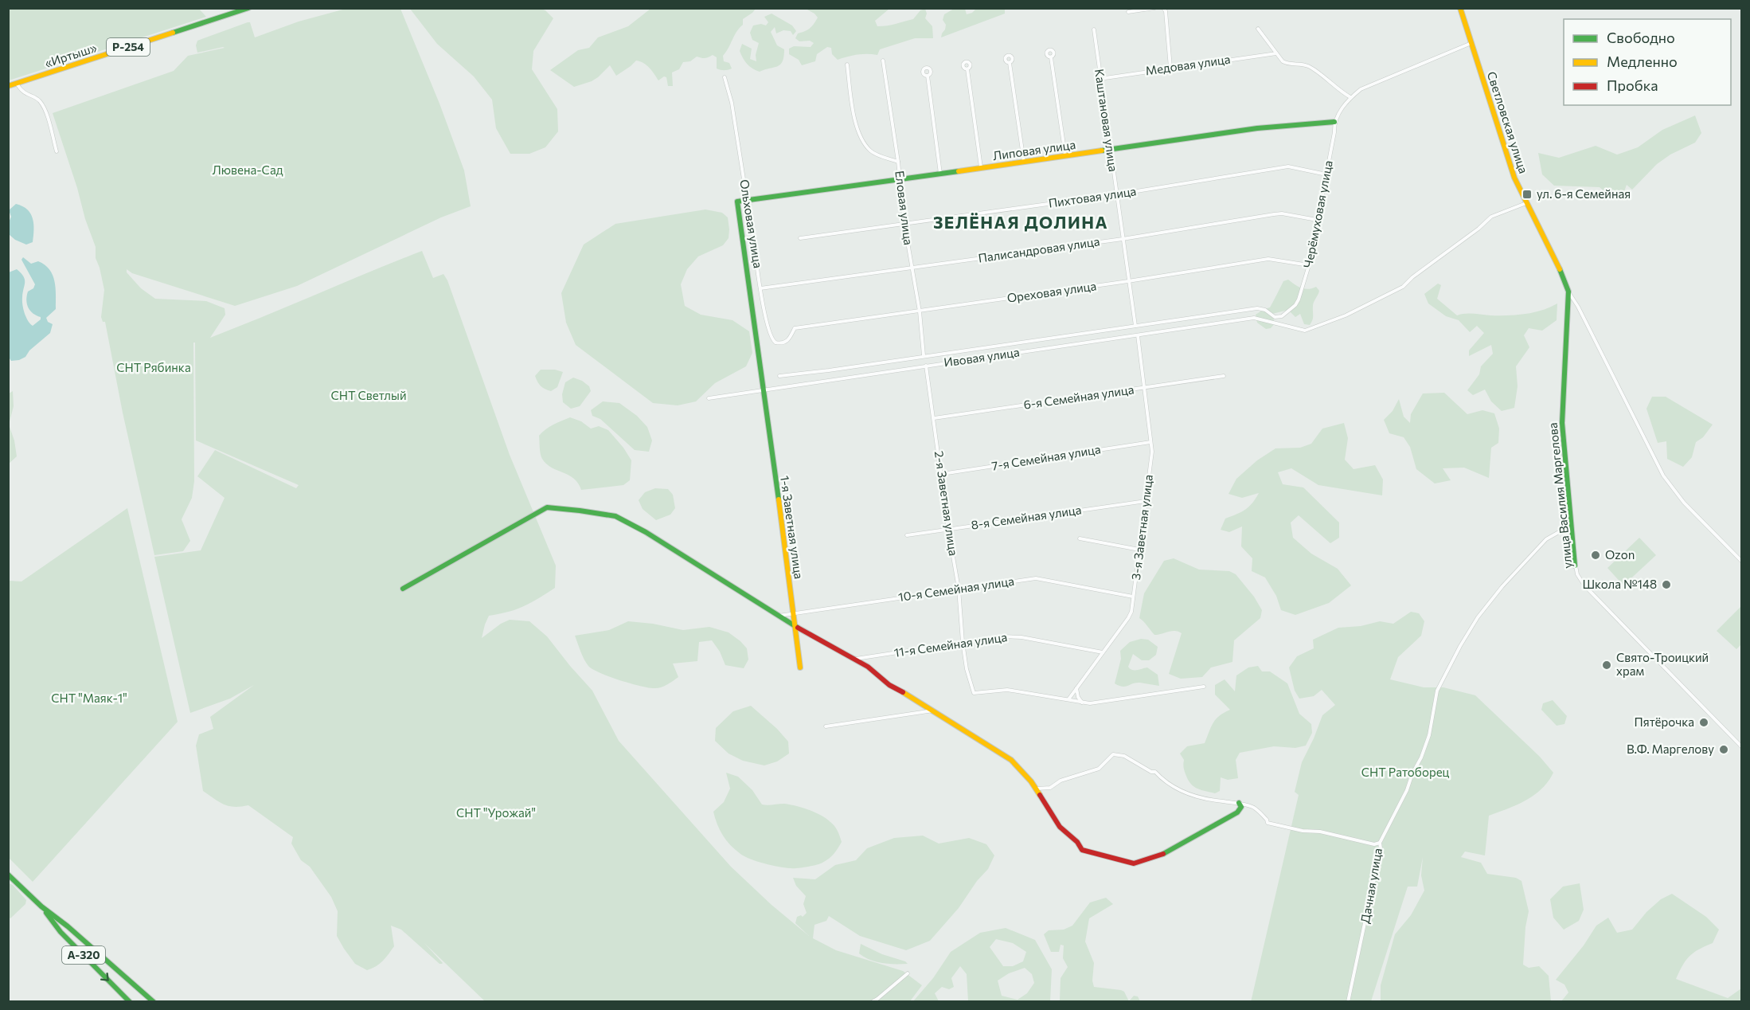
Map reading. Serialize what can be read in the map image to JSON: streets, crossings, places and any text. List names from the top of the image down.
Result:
{
  "streets": {
    "main road": [
      "Р-254",
      "«Иртыш»",
      "Светловская улица",
      "Липовая улица",
      "улица Василия Маргелова",
      "1-я Заветная улица",
      "А-320"
    ],
    "street": [
      "Медовая улица",
      "Каштановая улица",
      "Пихтовая улица",
      "Еловая улица",
      "Черёмуховая улица",
      "Ольховая улица",
      "Палисандровая улица",
      "Ореховая улица",
      "Ивовая улица",
      "6-я Семейная улица",
      "7-я Семейная улица",
      "2-я Заветная улица",
      "8-я Семейная улица",
      "3-я Заветная улица",
      "10-я Семейная улица",
      "11-я Семейная улица",
      "Дачная улица"
    ]
  },
  "crossings": [
    ["Медовая улица", "Каштановая улица"],
    ["Каштановая улица", "Липовая улица"],
    ["Каштановая улица", "Пихтовая улица"],
    ["Каштановая улица", "Палисандровая улица"],
    ["Каштановая улица", "Ореховая улица"],
    ["Каштановая улица", "Ивовая улица"],
    ["Светловская улица", "Ивовая улица"],
    ["Светловская улица", "улица Василия Маргелова"],
    ["Липовая улица", "Еловая улица"],
    ["Липовая улица", "Черёмуховая улица"],
    ["Липовая улица", "Ольховая улица"],
    ["Липовая улица", "1-я Заветная улица"],
    ["Пихтовая улица", "Еловая улица"],
    ["Пихтовая улица", "Черёмуховая улица"],
    ["Еловая улица", "Палисандровая улица"],
    ["Еловая улица", "Ореховая улица"],
    ["Еловая улица", "Ивовая улица"],
    ["Черёмуховая улица", "Палисандровая улица"],
    ["Черёмуховая улица", "Ореховая улица"],
    ["Черёмуховая улица", "Ивовая улица"],
    ["Ольховая улица", "Палисандровая улица"],
    ["Ольховая улица", "Ореховая улица"],
    ["Ивовая улица", "2-я Заветная улица"],
    ["Ивовая улица", "1-я Заветная улица"],
    ["Ивовая улица", "3-я Заветная улица"],
    ["6-я Семейная улица", "2-я Заветная улица"],
    ["6-я Семейная улица", "3-я Заветная улица"],
    ["7-я Семейная улица", "2-я Заветная улица"],
    ["7-я Семейная улица", "3-я Заветная улица"],
    ["улица Василия Маргелова", "Дачная улица"],
    ["2-я Заветная улица", "8-я Семейная улица"],
    ["2-я Заветная улица", "3-я Заветная улица"],
    ["2-я Заветная улица", "10-я Семейная улица"],
    ["2-я Заветная улица", "11-я Семейная улица"],
    ["8-я Семейная улица", "3-я Заветная улица"],
    ["1-я Заветная улица", "10-я Семейная улица"],
    ["3-я Заветная улица", "10-я Семейная улица"],
    ["3-я Заветная улица", "11-я Семейная улица"]
  ],
  "districts": ["ЗЕЛЁНАЯ ДОЛИНА"],
  "parks": [
    "Лювена-Сад",
    "СНТ Рябинка",
    "СНТ Светлый",
    "СНТ \"Маяк-1\"",
    "СНТ Ратоборец",
    "СНТ \"Урожай\""
  ],
  "places": {
    "transit": ["ул. 6-я Семейная"],
    "other": [
      "Ozon",
      "Школа №148",
      "Свято-Троицкий храм",
      "Пятёрочка",
      "В.Ф. Маргелову"
    ]
  },
  "legend": ["Свободно", "Медленно", "Пробка"]
}
